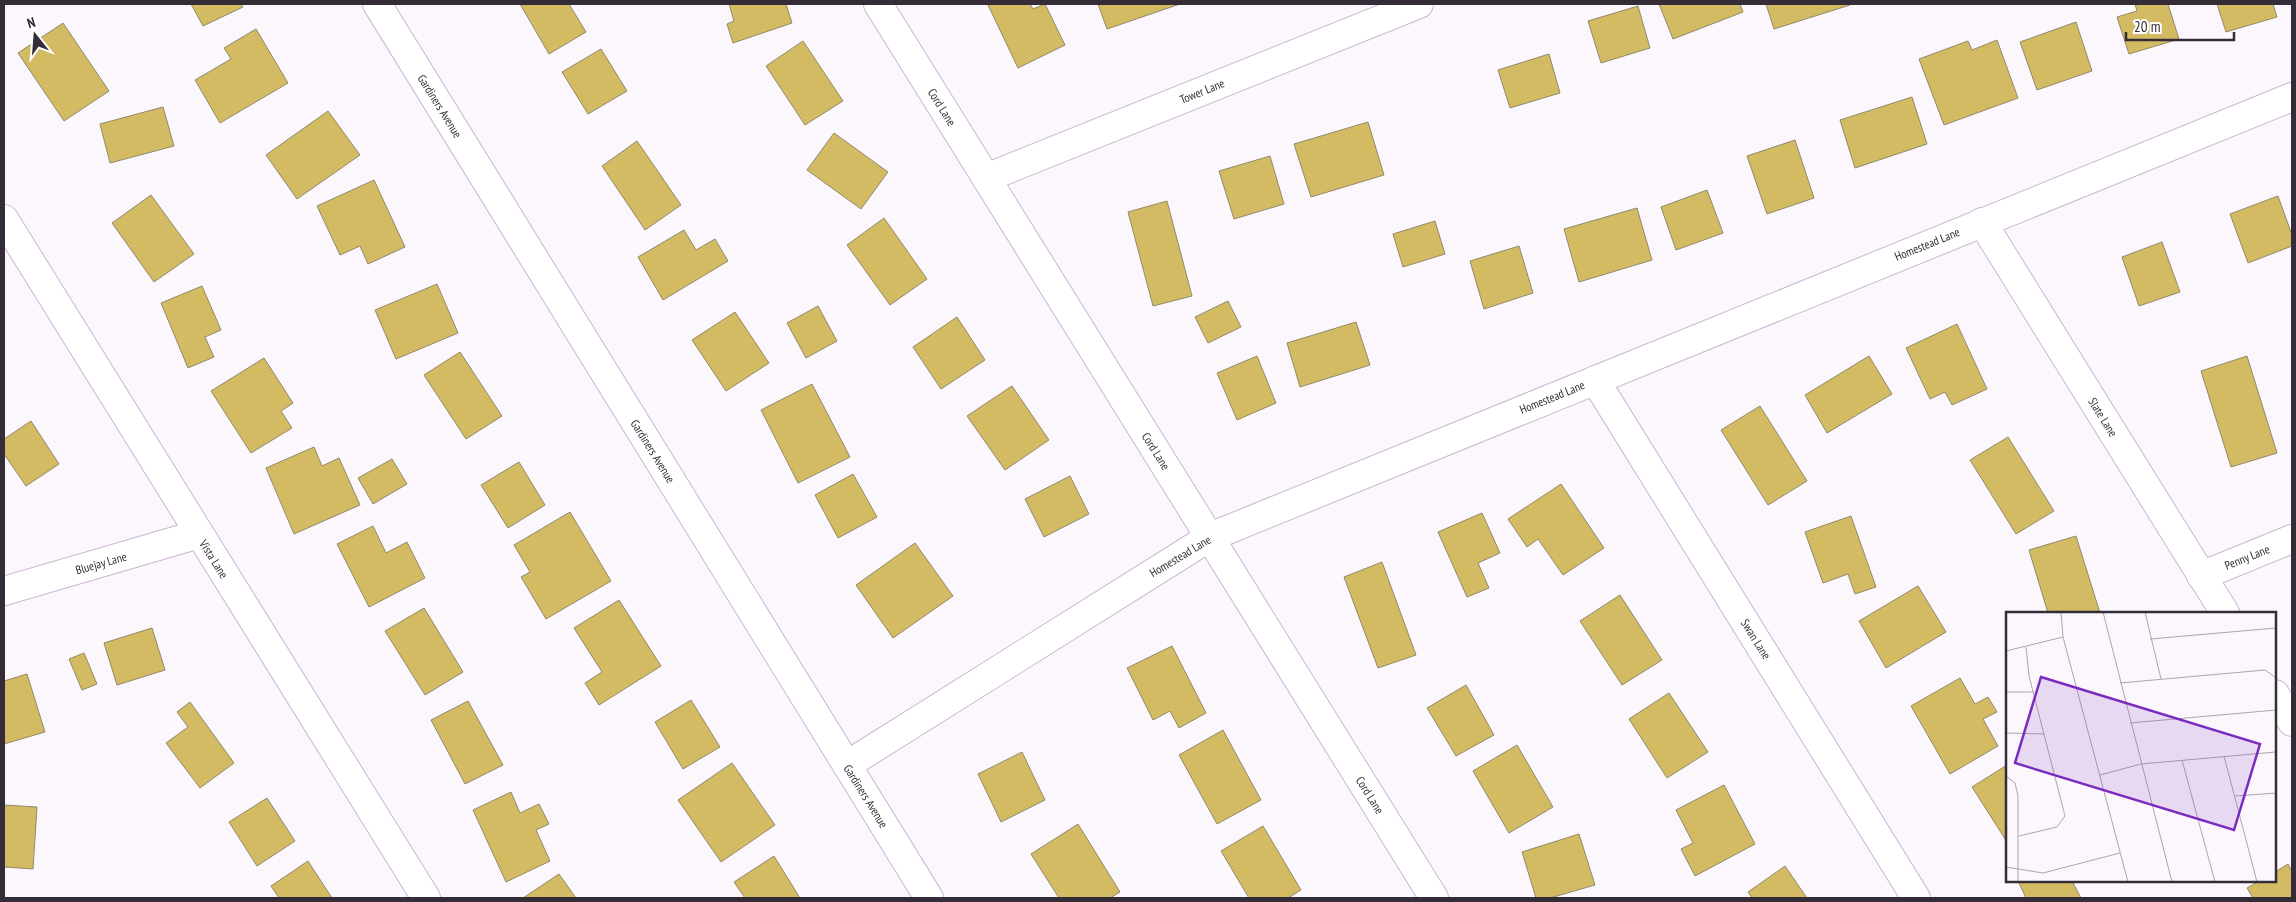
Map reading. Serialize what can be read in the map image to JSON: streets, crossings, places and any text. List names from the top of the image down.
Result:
{
  "streets": {
    "street": [
      "Tower Lane",
      "Gardiners Avenue",
      "Cord Lane",
      "Homestead Lane",
      "Slate Lane",
      "Penny Lane",
      "Vista Lane",
      "Bluejay Lane",
      "Swan Lane"
    ]
  },
  "crossings": [
    ["Tower Lane", "Cord Lane"],
    ["Gardiners Avenue", "Homestead Lane"],
    ["Cord Lane", "Homestead Lane"],
    ["Homestead Lane", "Slate Lane"],
    ["Homestead Lane", "Swan Lane"],
    ["Slate Lane", "Penny Lane"],
    ["Vista Lane", "Bluejay Lane"]
  ],
  "scale_bar": "20 m",
  "north": "top"
}
